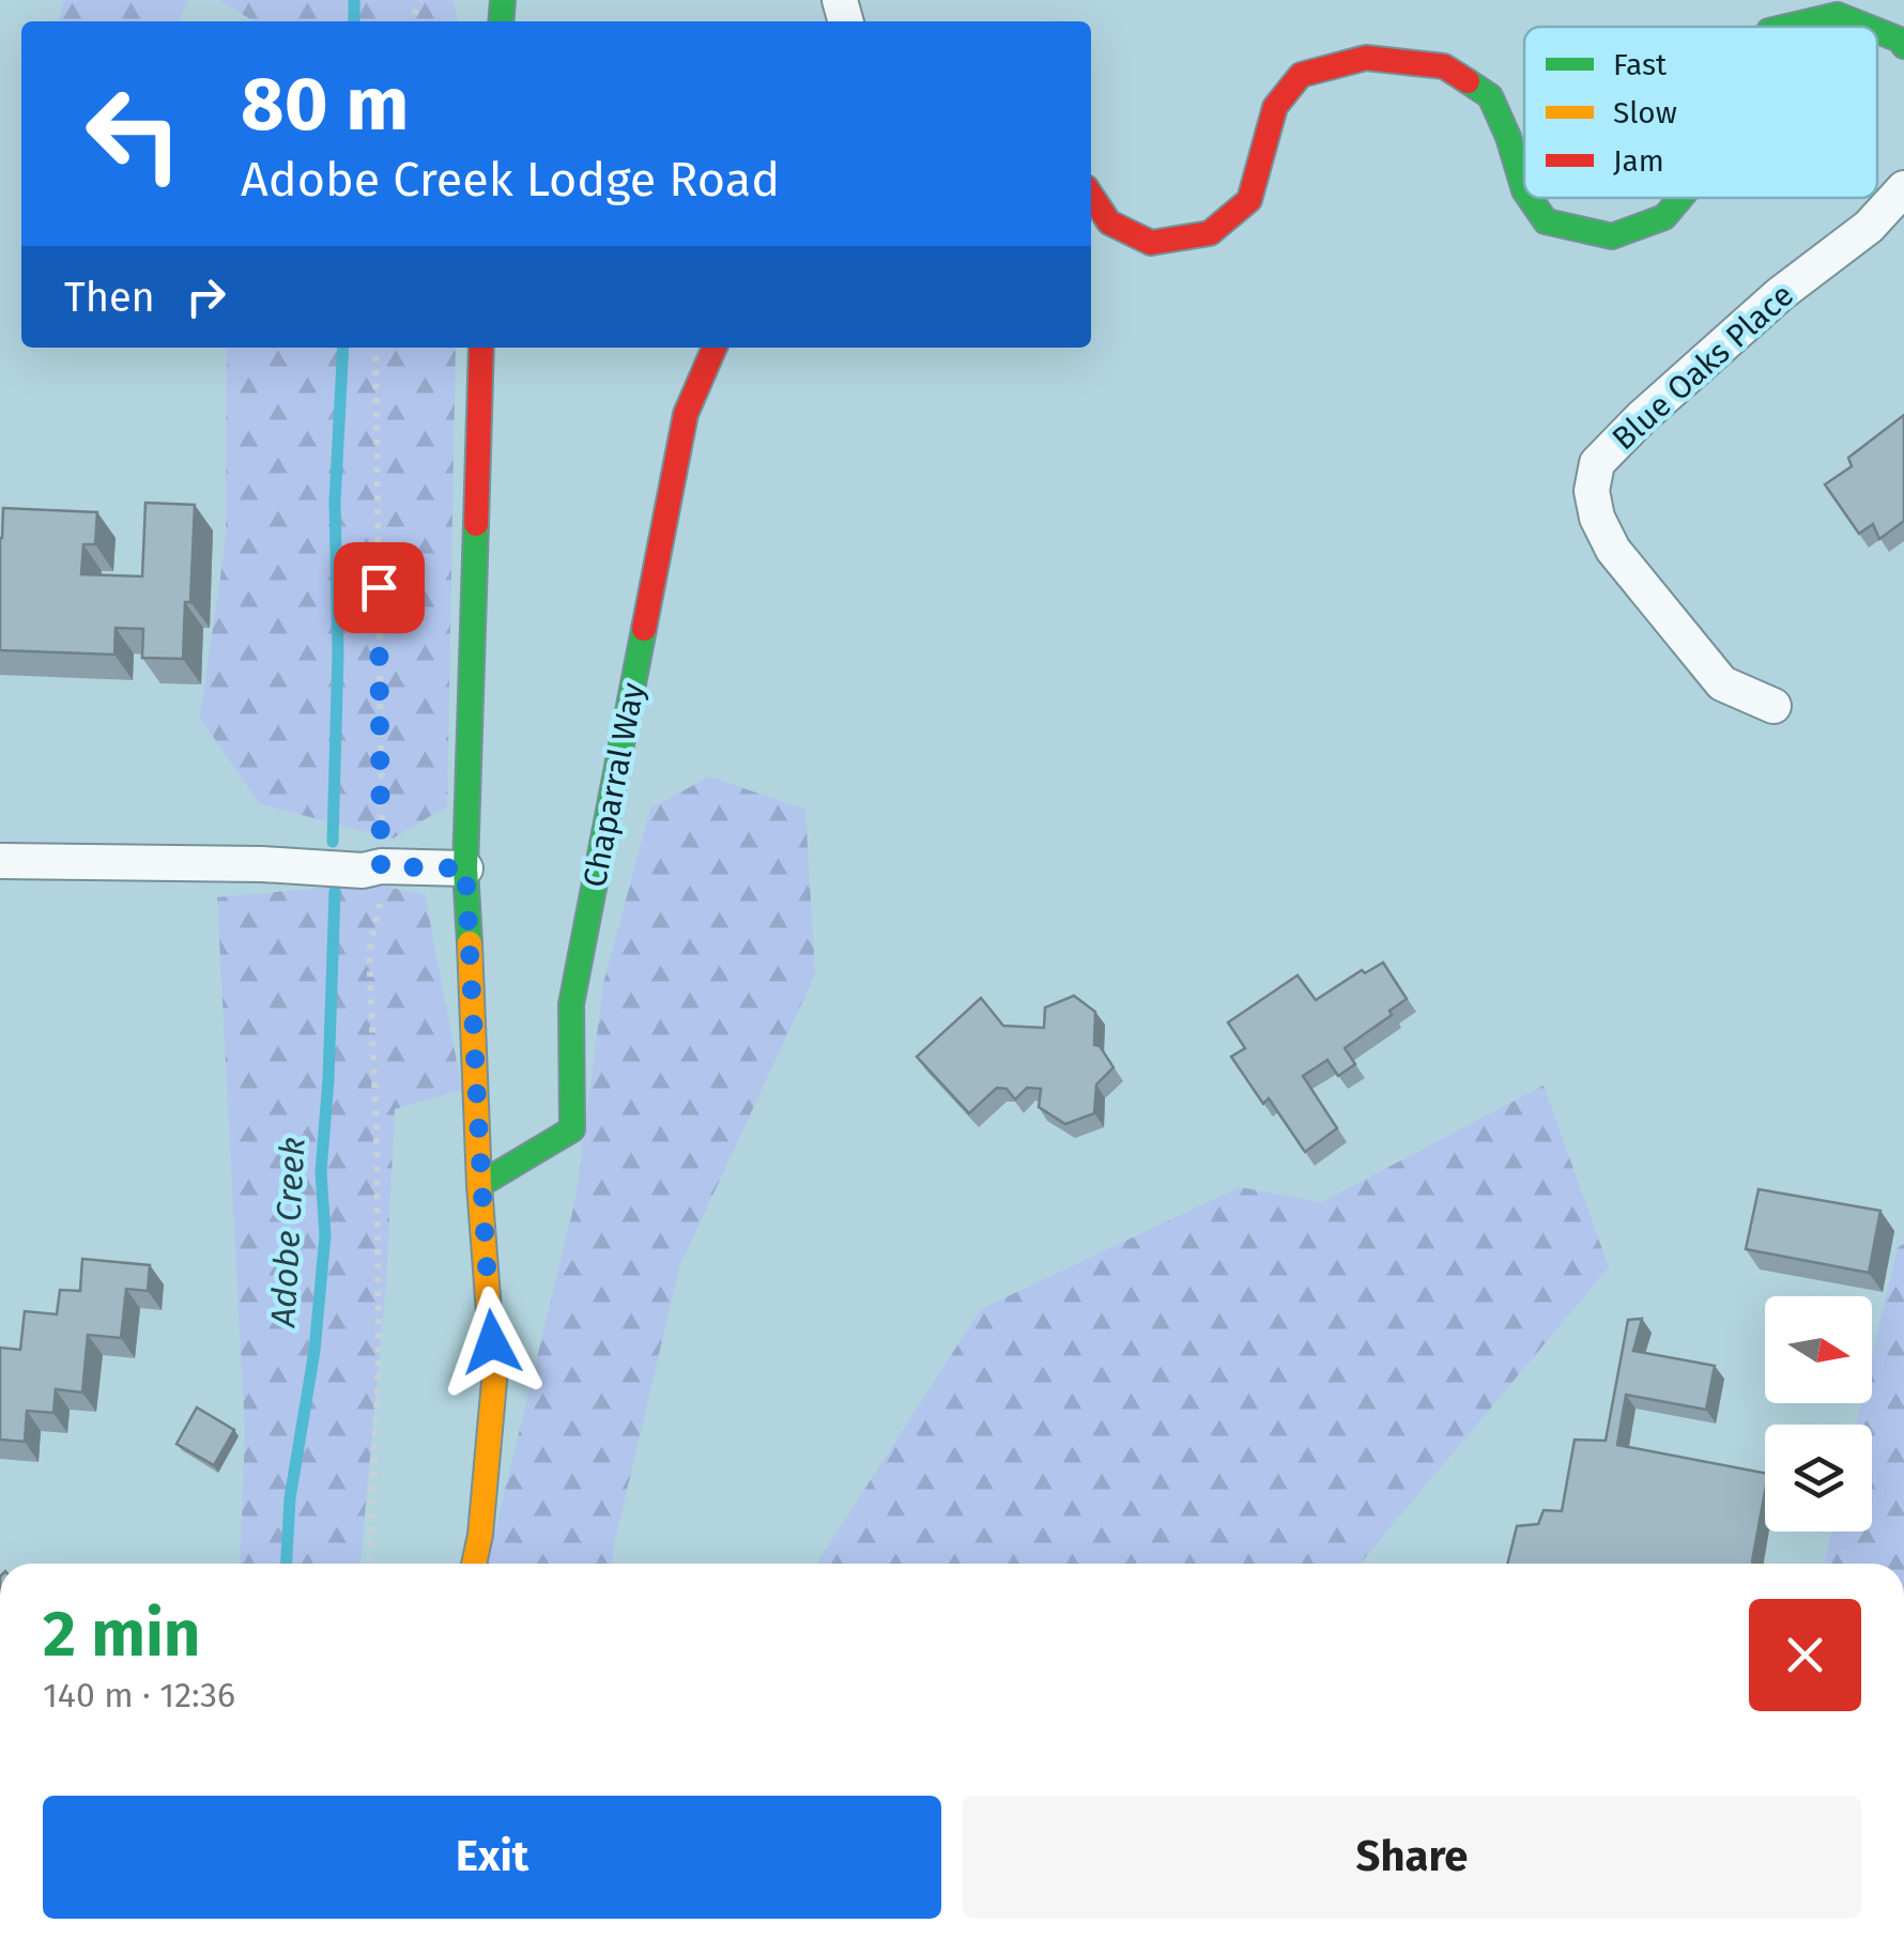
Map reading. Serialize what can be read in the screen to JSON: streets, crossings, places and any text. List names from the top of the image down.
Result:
{
  "streets": {
    "street": ["Blue Oaks Place", "Chaparral Way"]
  },
  "water": ["Adobe Creek"],
  "legend": ["Fast", "Slow", "Jam"],
  "north": "right",
  "page": {
    "turn": ["80 m", "Adobe Creek Lodge Road"],
    "then": "Then",
    "heading": ["2 min", "140 m · 12:36"],
    "buttons": ["Exit", "Share"]
  }
}
